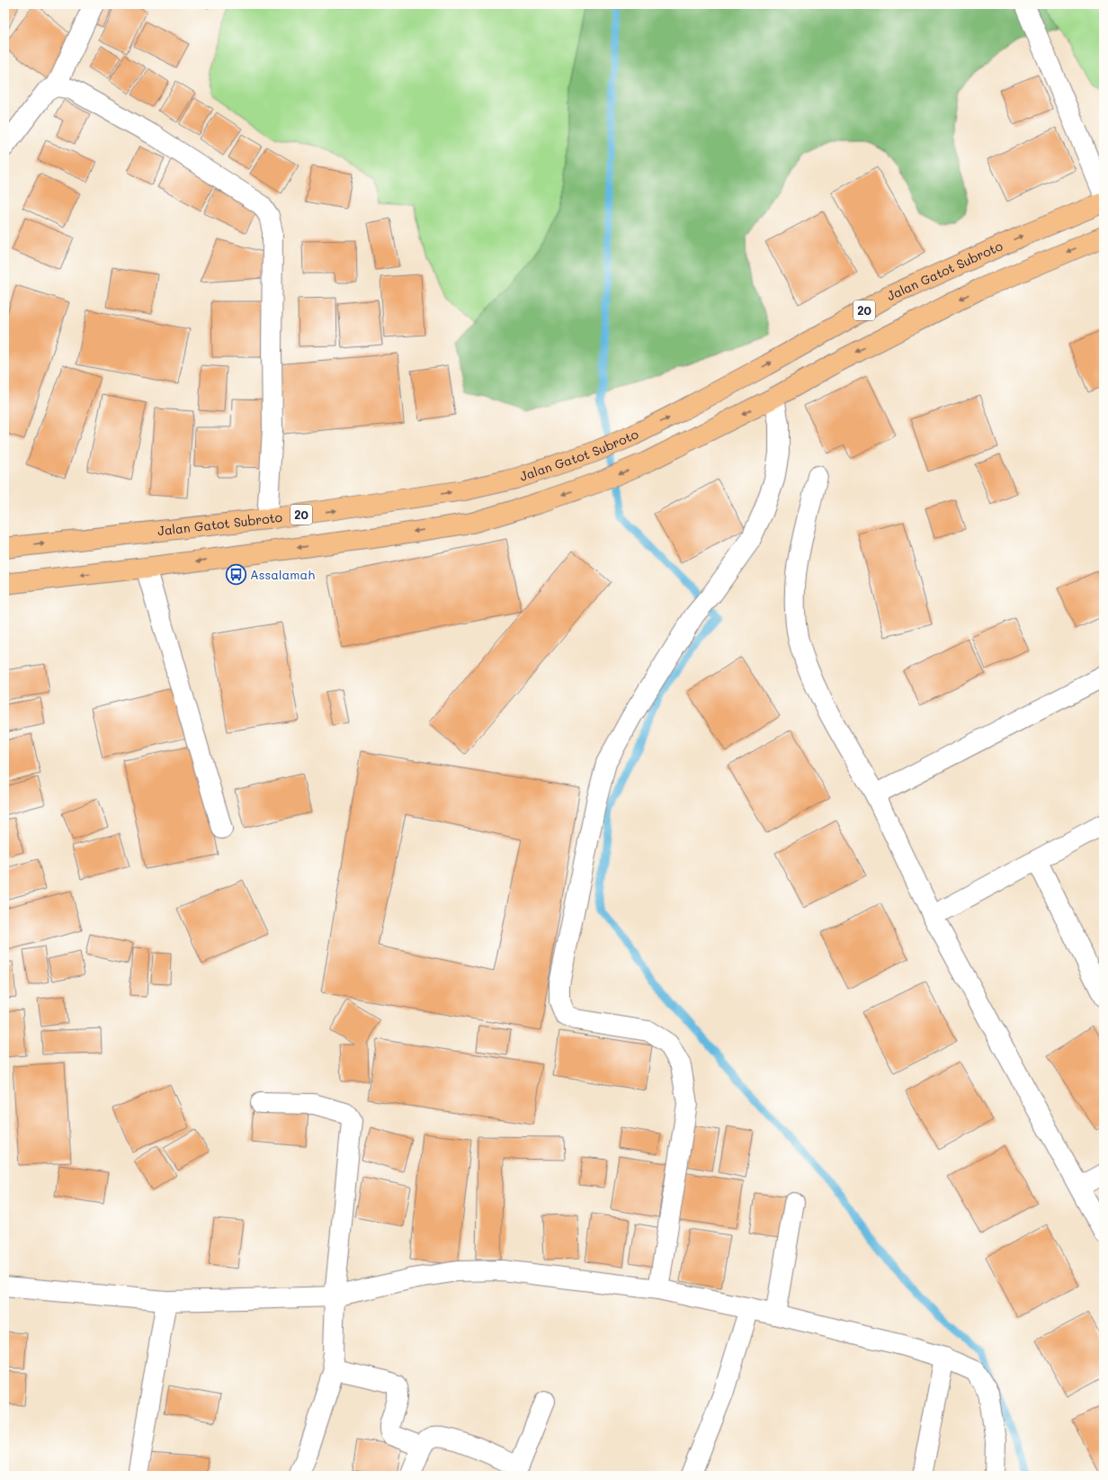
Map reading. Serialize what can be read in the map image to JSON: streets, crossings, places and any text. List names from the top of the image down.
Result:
{
  "streets": {
    "highway": ["Jalan Gatot Subroto", "20"]
  },
  "places": {
    "bus stop": ["Assalamah"]
  }
}
